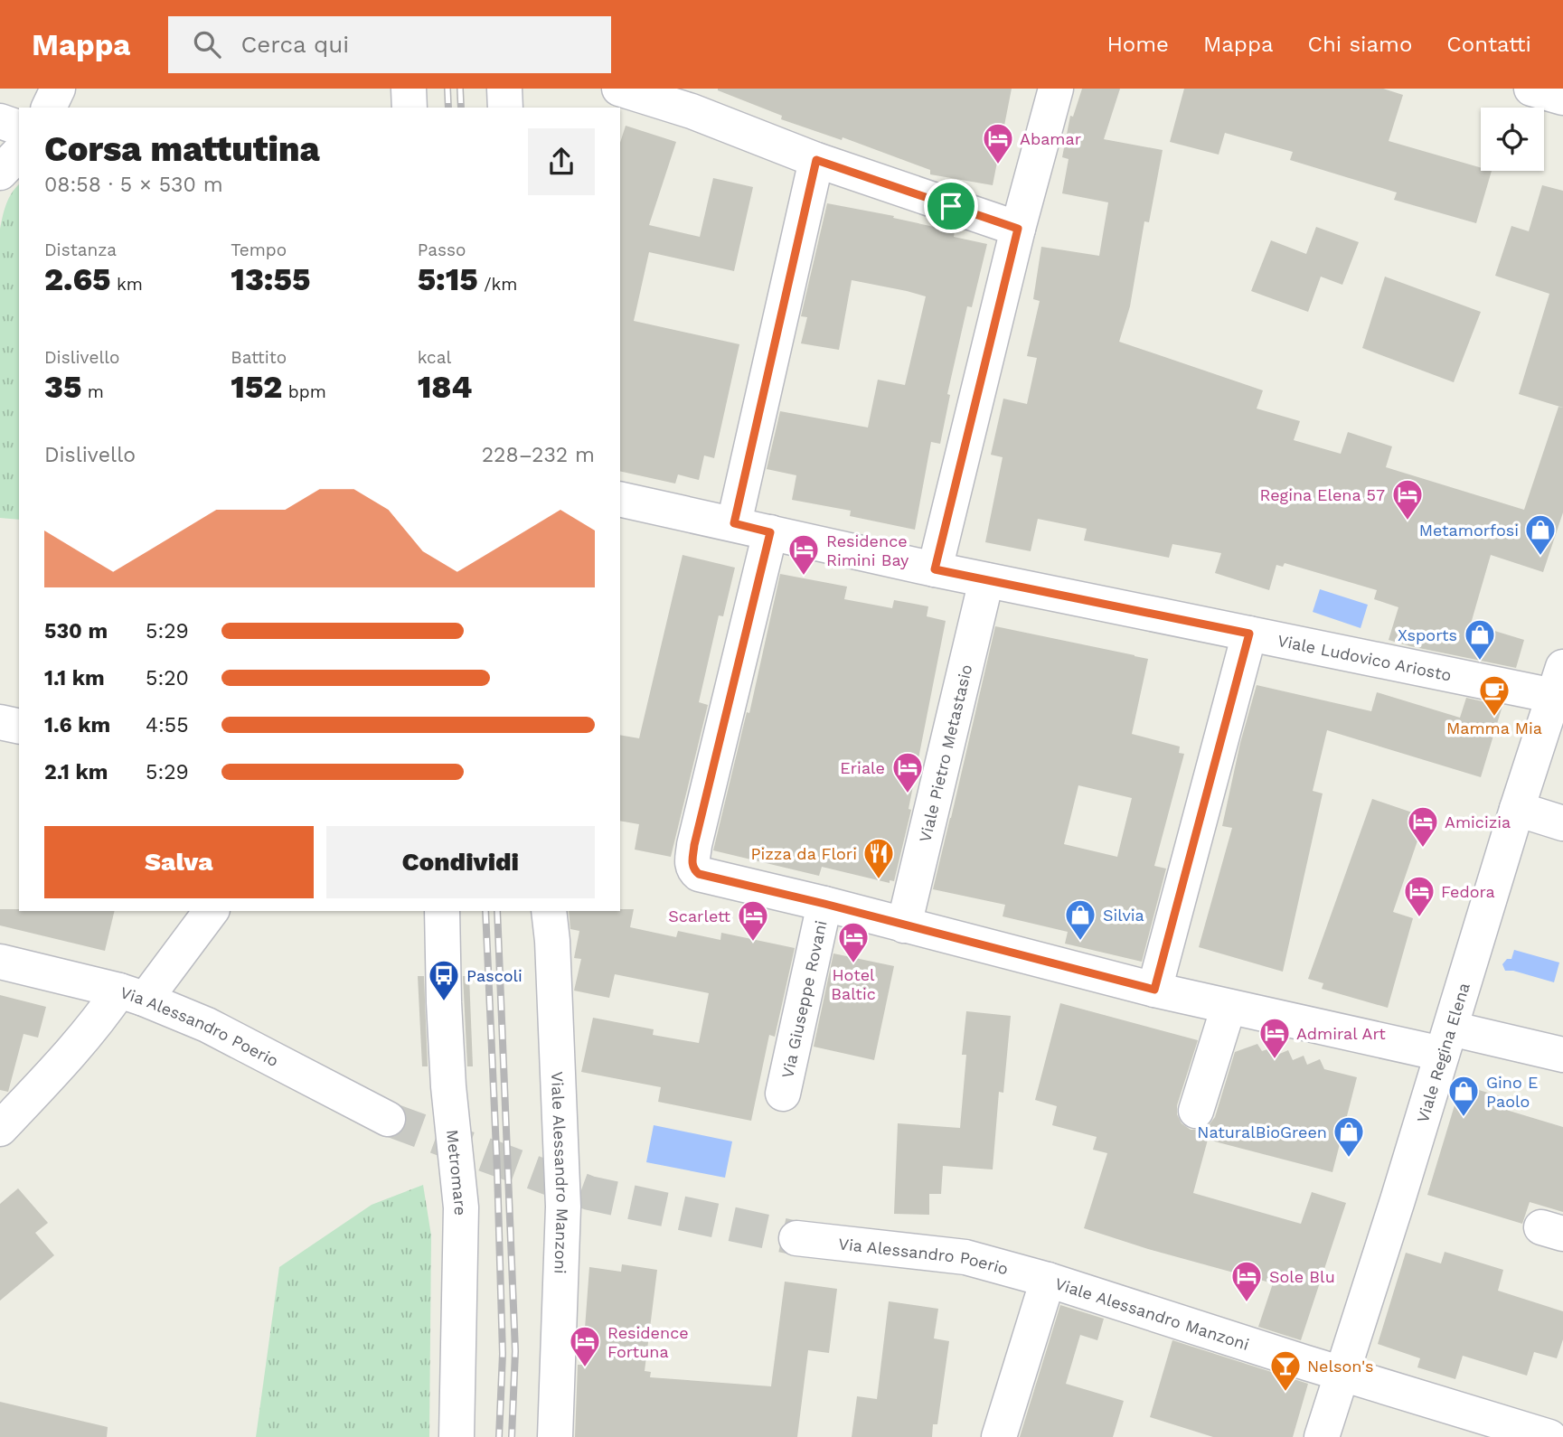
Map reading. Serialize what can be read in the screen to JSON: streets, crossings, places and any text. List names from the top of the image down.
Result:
{
  "streets": {
    "street": [
      "Viale Ludovico Ariosto",
      "Viale Pietro Metastasio",
      "Via Giuseppe Rovani",
      "Via Alessandro Poerio",
      "Viale Regina Elena",
      "Metromare",
      "Viale Alessandro Manzoni"
    ]
  },
  "crossings": [
    ["Viale Ludovico Ariosto", "Viale Pietro Metastasio"],
    ["Viale Ludovico Ariosto", "Viale Regina Elena"],
    ["Via Alessandro Poerio", "Viale Alessandro Manzoni"],
    ["Viale Regina Elena", "Viale Alessandro Manzoni"]
  ],
  "places": {
    "hotel": [
      "Abamar",
      "Regina Elena 57",
      "Residence Rimini Bay",
      "Eriale",
      "Amicizia",
      "Fedora",
      "Scarlett",
      "Hotel Baltic",
      "Admiral Art",
      "Sole Blu",
      "Residence Fortuna"
    ],
    "shop": [
      "Metamorfosi",
      "Xsports",
      "Silvia",
      "Gino E Paolo",
      "NaturalBioGreen"
    ],
    "cafe": ["Mamma Mia"],
    "restaurant": ["Pizza da Flori"],
    "bus stop": ["Pascoli"],
    "bar": ["Nelson's"]
  },
  "page": {
    "header": "Mappa",
    "search": "Cerca qui",
    "nav": [
      "Home",
      "Mappa",
      "Chi siamo",
      "Contatti"
    ],
    "heading": ["Corsa mattutina", "08:58 · 5 × 530 m"],
    "stats": [
      ["Distanza", "2.65 km"],
      ["Tempo", "13:55"],
      ["Passo", "5:15 /km"],
      ["Dislivello", "35 m"],
      ["Battito", "152 bpm"],
      ["kcal", "184"]
    ],
    "chart": ["Dislivello", "228–232 m"],
    "list": [
      {
        "name": "530 m",
        "note": "5:29"
      },
      {
        "name": "1.1 km",
        "note": "5:20"
      },
      {
        "name": "1.6 km",
        "note": "4:55"
      },
      {
        "name": "2.1 km",
        "note": "5:29"
      }
    ],
    "buttons": ["Salva", "Condividi"]
  }
}
